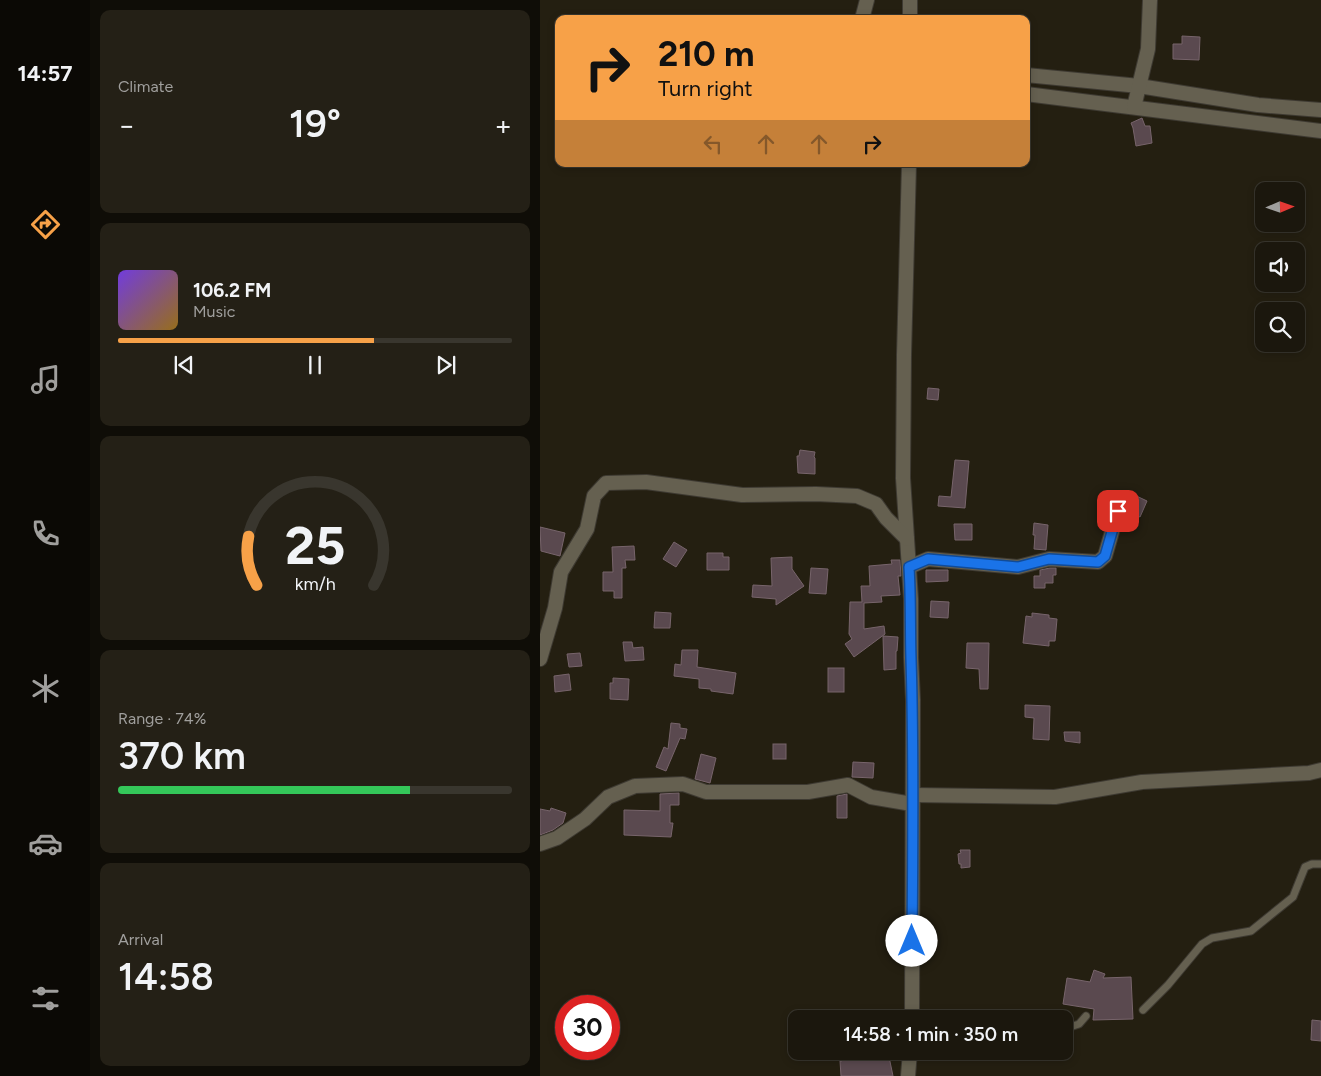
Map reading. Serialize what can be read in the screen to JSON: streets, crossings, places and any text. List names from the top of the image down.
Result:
{
  "north": "right",
  "page": {
    "tabs": "14:57",
    "tile": [
      "Climate",
      ["Range · 74%", "370 km"],
      ["Arrival", "14:58"]
    ],
    "turn": ["210 m", "Turn right"],
    "heat": ["−", "19°", "+"],
    "song": ["106.2 FM", "Music"],
    "limit": "30",
    "trip": "14:58 · 1 min · 350 m",
    "gauge": ["25", "km/h"]
  }
}
